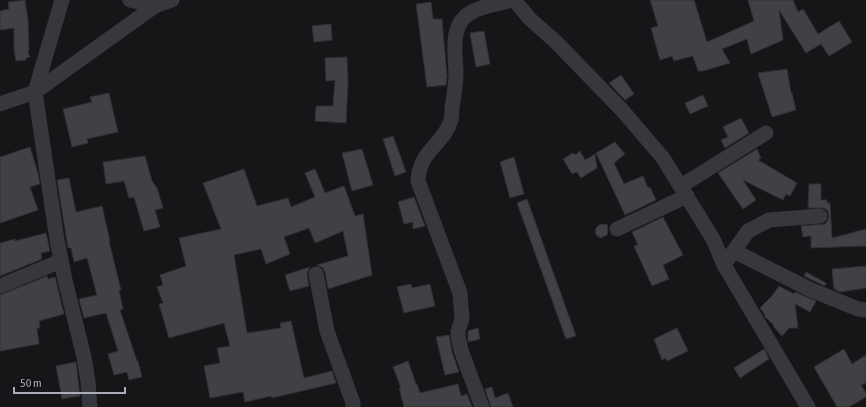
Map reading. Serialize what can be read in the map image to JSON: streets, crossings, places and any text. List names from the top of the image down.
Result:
{
  "scale_bar": "50 m"
}
